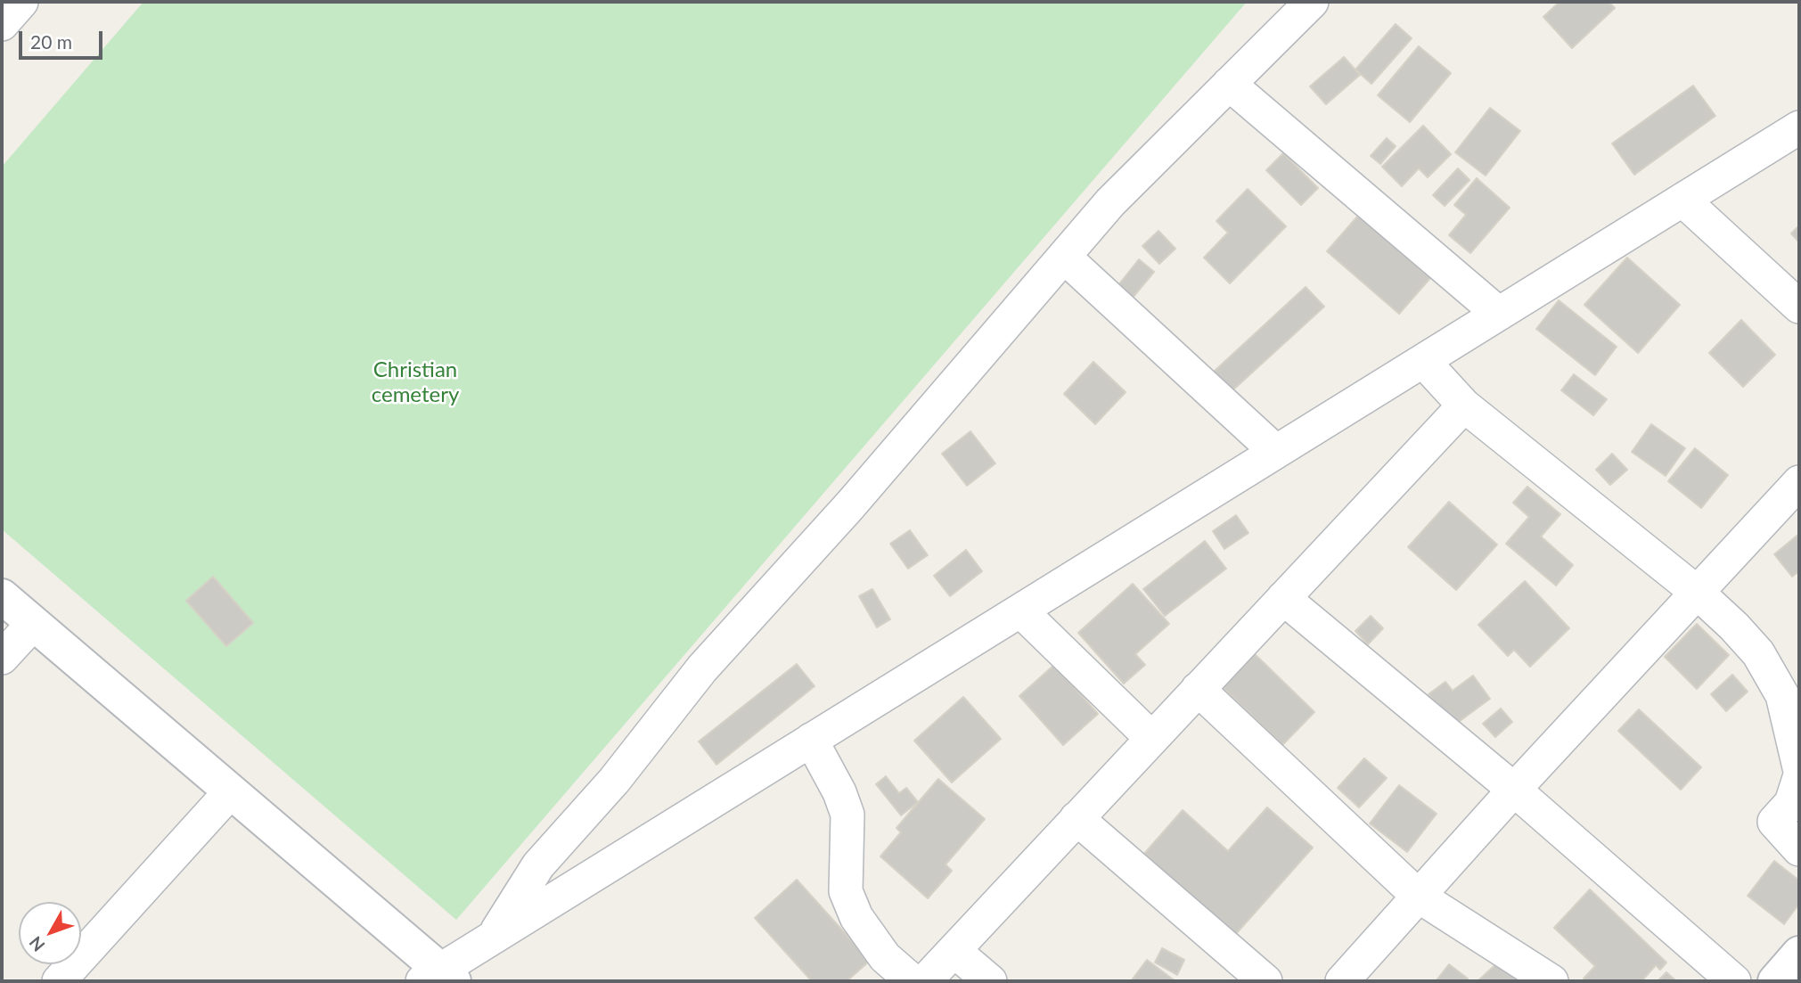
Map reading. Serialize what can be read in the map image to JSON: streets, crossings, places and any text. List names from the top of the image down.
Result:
{
  "parks": ["Christian cemetery"],
  "scale_bar": "20 m",
  "north": "bottom left"
}
